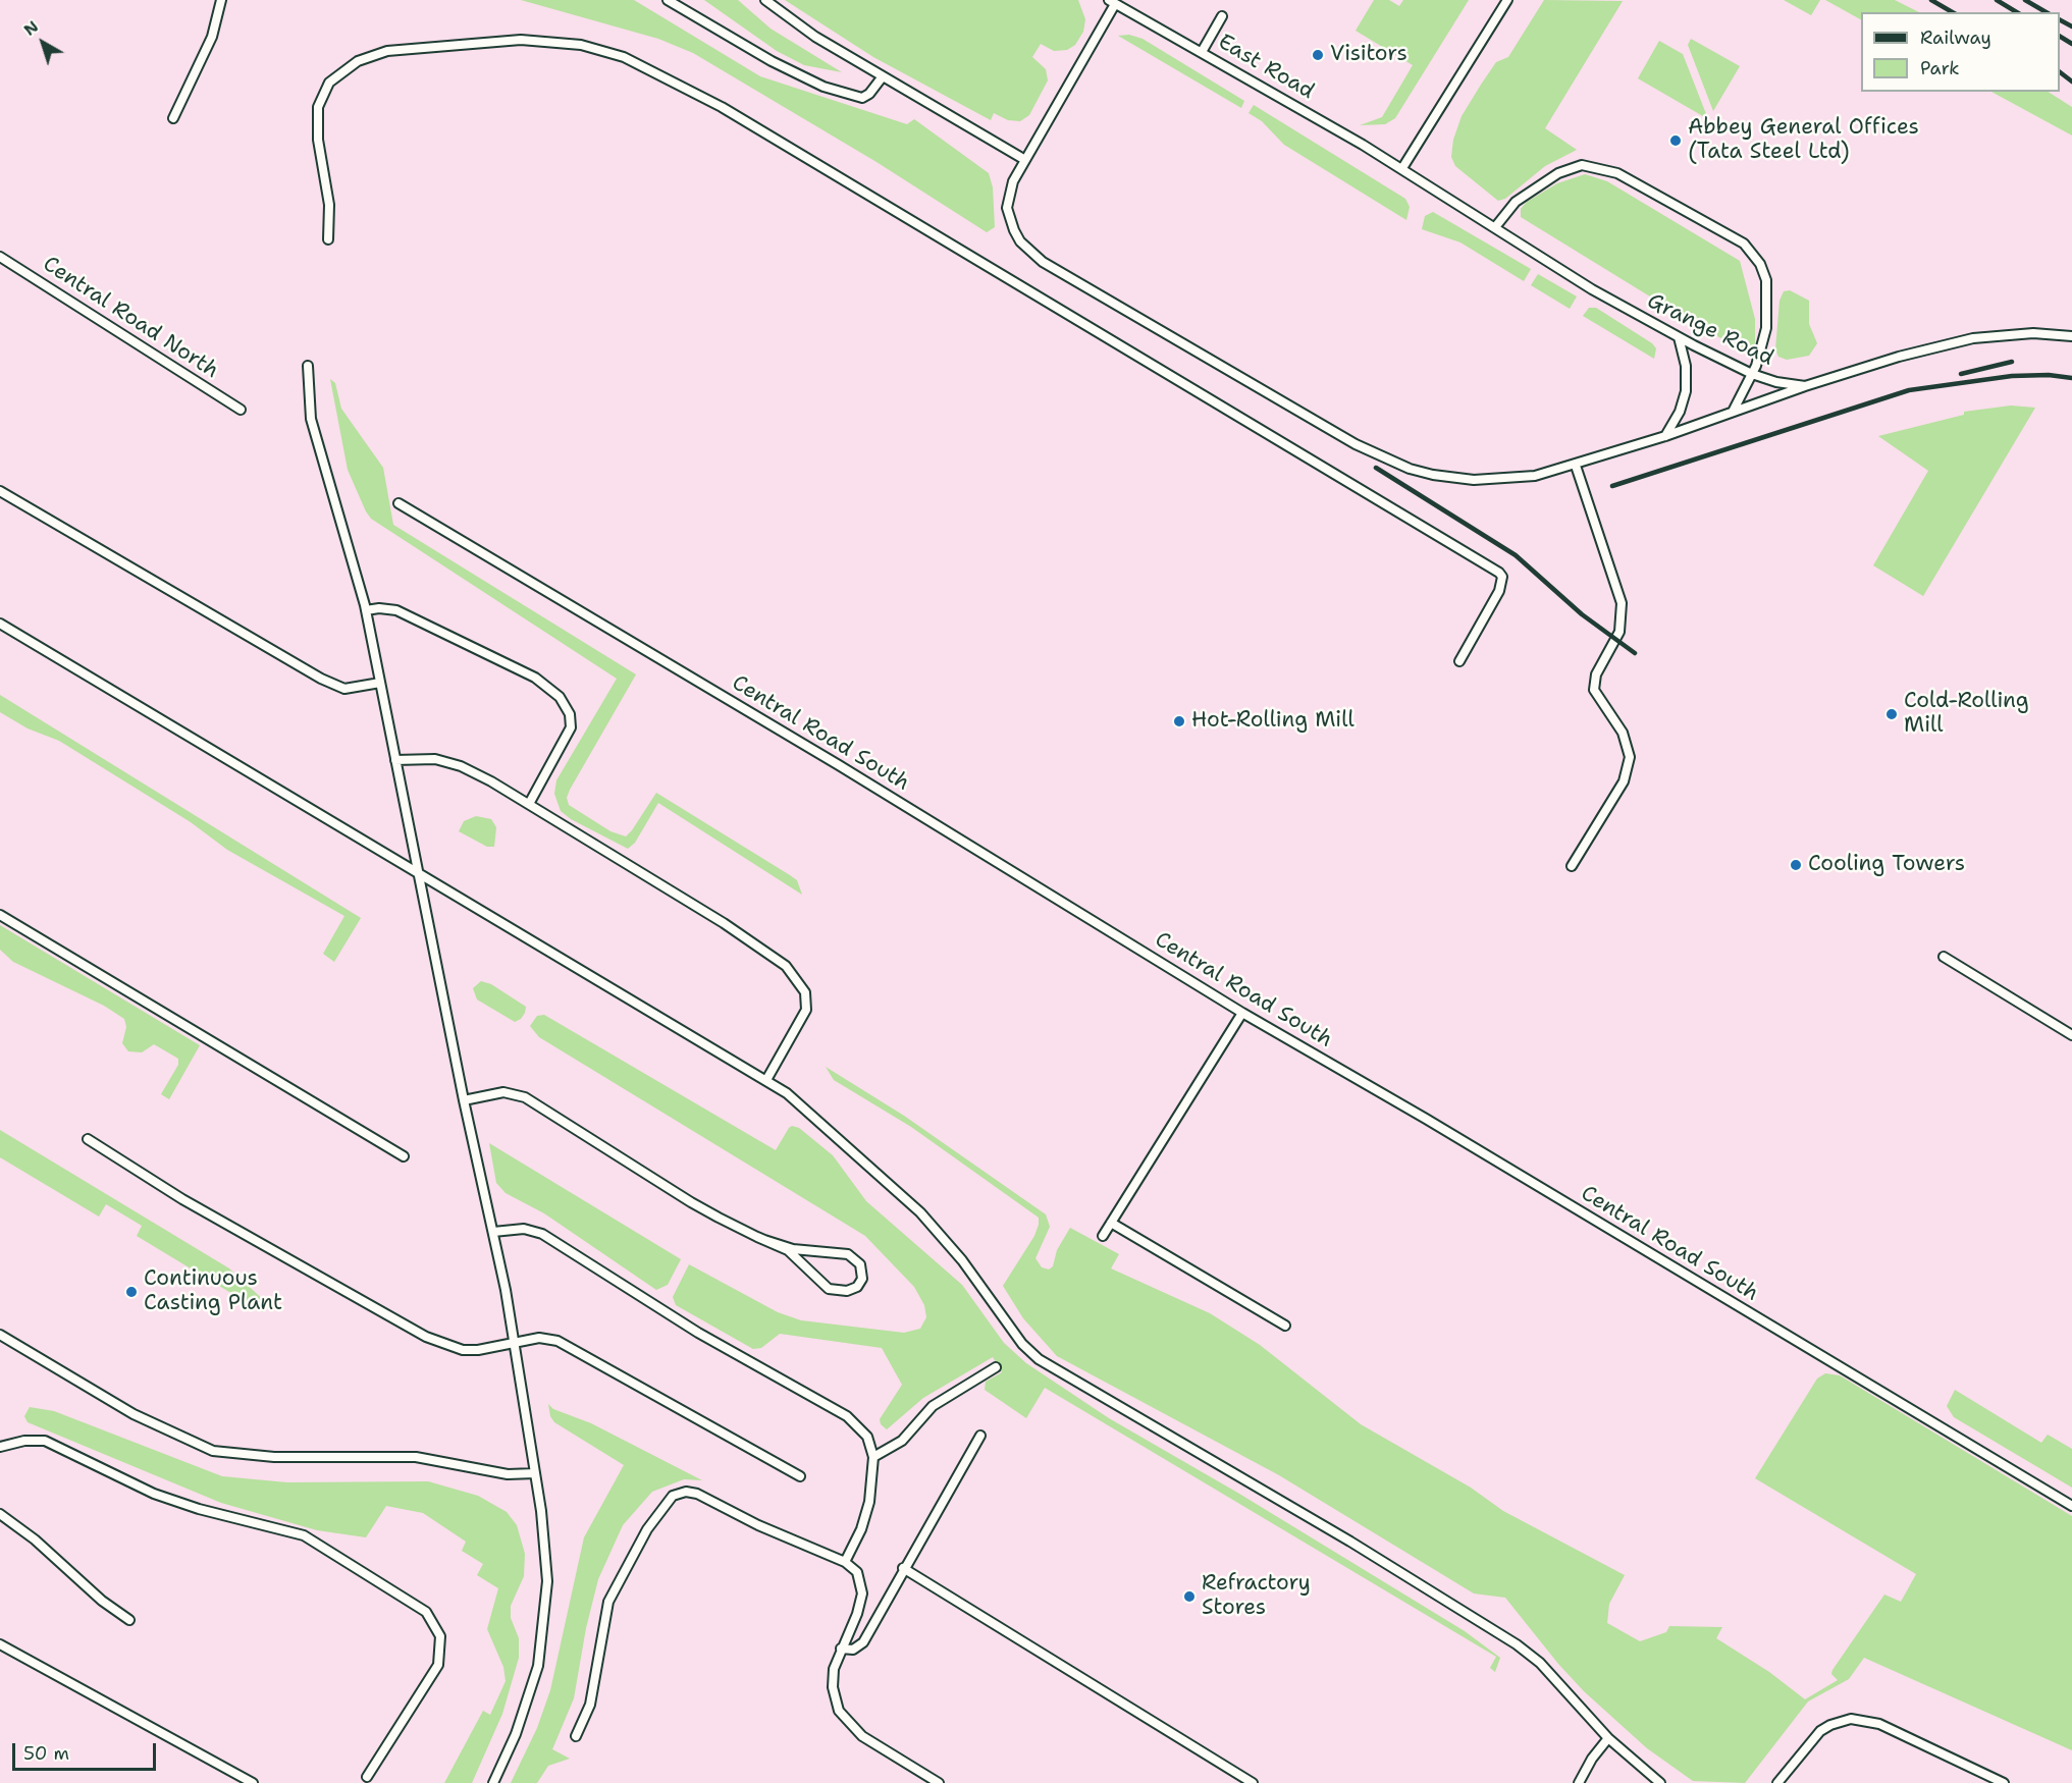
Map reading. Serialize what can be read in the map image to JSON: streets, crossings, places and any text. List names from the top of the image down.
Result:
{
  "streets": {
    "lane": [
      "East Road",
      "Central Road North",
      "Grange Road",
      "Central Road South"
    ]
  },
  "crossings": [
    ["East Road", "Grange Road"]
  ],
  "places": [
    "Visitors",
    "Abbey General Offices (Tata Steel Ltd)",
    "Cold-Rolling Mill",
    "Hot-Rolling Mill",
    "Cooling Towers",
    "Continuous Casting Plant",
    "Refractory Stores"
  ],
  "legend": ["Railway", "Park"],
  "scale_bar": "50 m",
  "north": "top left"
}
